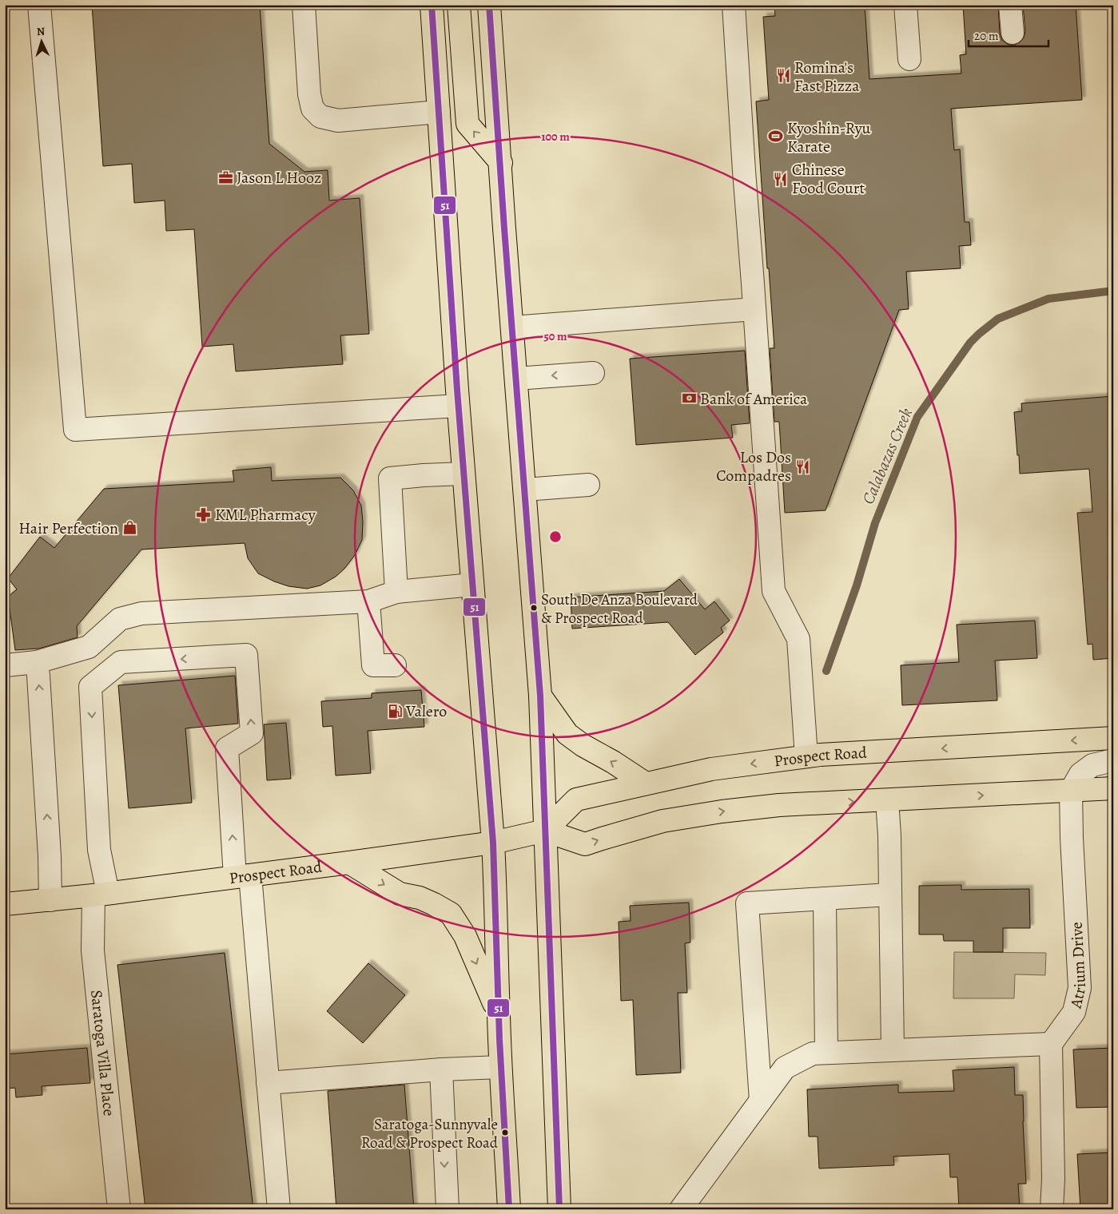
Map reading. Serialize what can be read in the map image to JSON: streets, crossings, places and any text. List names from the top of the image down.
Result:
{
  "streets": {
    "main road": ["Prospect Road"],
    "street": ["Atrium Drive", "Saratoga Villa Place"]
  },
  "crossings": [
    ["Prospect Road", "Saratoga Villa Place"]
  ],
  "water": ["Calabazas Creek"],
  "places": {
    "restaurant": ["Romina's Fast Pizza", "Chinese Food Court", "Los Dos Compadres"],
    "sports": ["Kyoshin-Ryu Karate"],
    "office": ["Jason L Hooz"],
    "bank": ["Bank of America"],
    "pharmacy": ["KML Pharmacy"],
    "shop": ["Hair Perfection"],
    "other": ["South De Anza Boulevard & Prospect Road", "Saratoga-Sunnyvale Road & Prospect Road"],
    "fuel station": ["Valero"]
  },
  "lines": ["transit line 51"],
  "scale_bar": "20 m",
  "north": "top",
  "rings": ["100 m", "50 m"]
}
